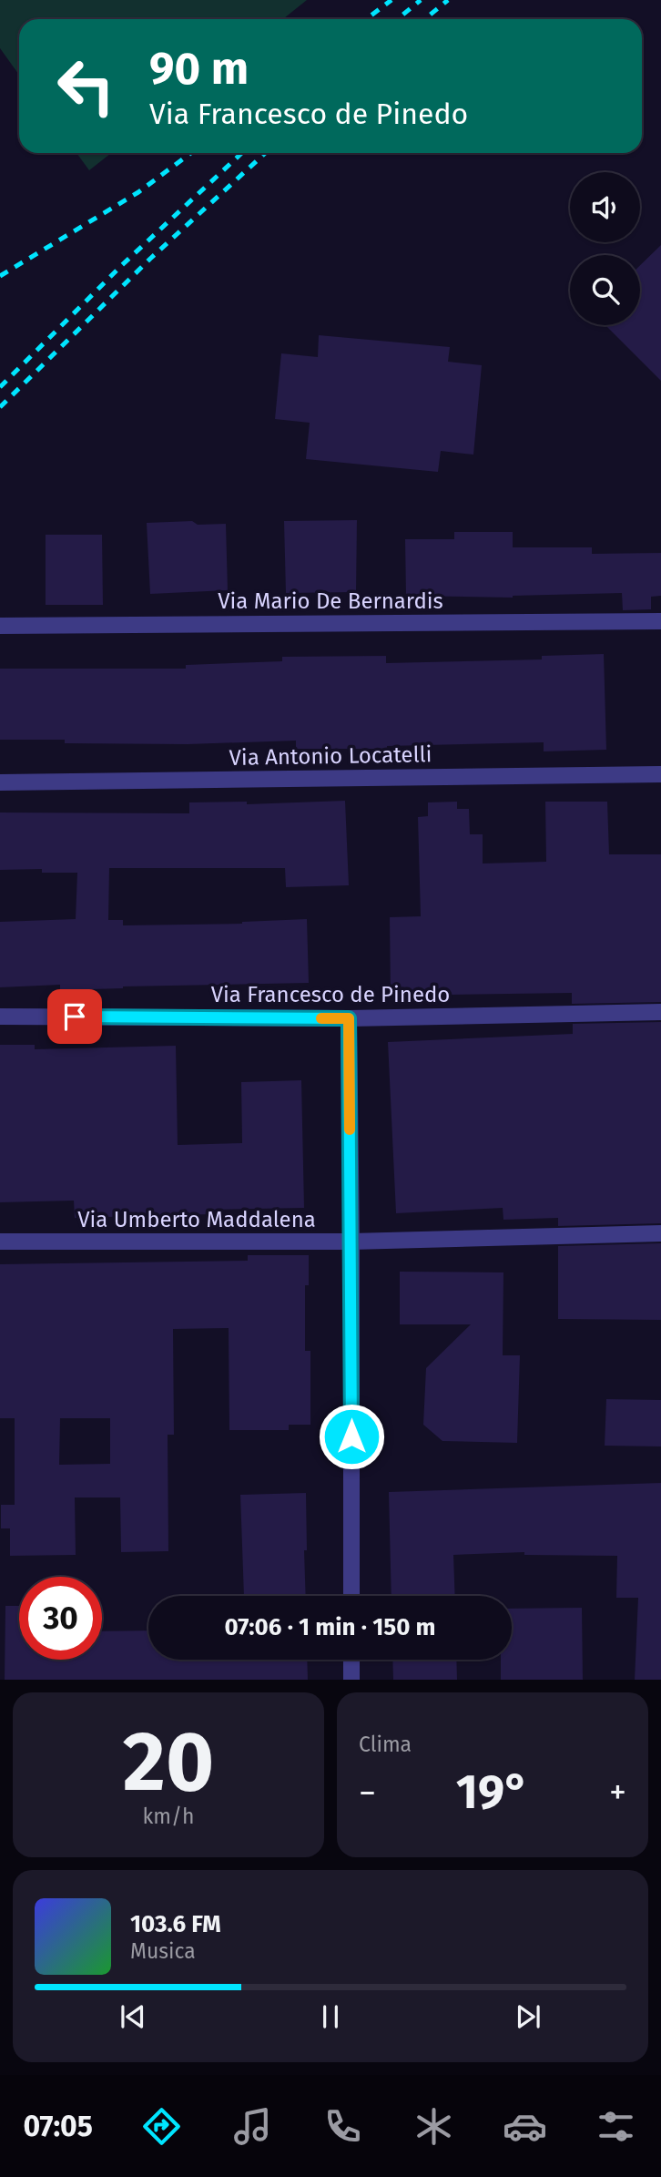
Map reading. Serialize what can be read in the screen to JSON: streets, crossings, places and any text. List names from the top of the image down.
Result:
{
  "streets": {
    "street": [
      "Via Mario De Bernardis",
      "Via Antonio Locatelli",
      "Via Francesco de Pinedo",
      "Via Umberto Maddalena"
    ]
  },
  "page": {
    "turn": ["90 m", "Via Francesco de Pinedo"],
    "limit": "30",
    "trip": "07:06 · 1 min · 150 m",
    "tile": [
      ["20", "km/h"],
      "Clima"
    ],
    "heat": ["−", "19°", "+"],
    "song": ["103.6 FM", "Musica"],
    "tabs": "07:05"
  }
}
